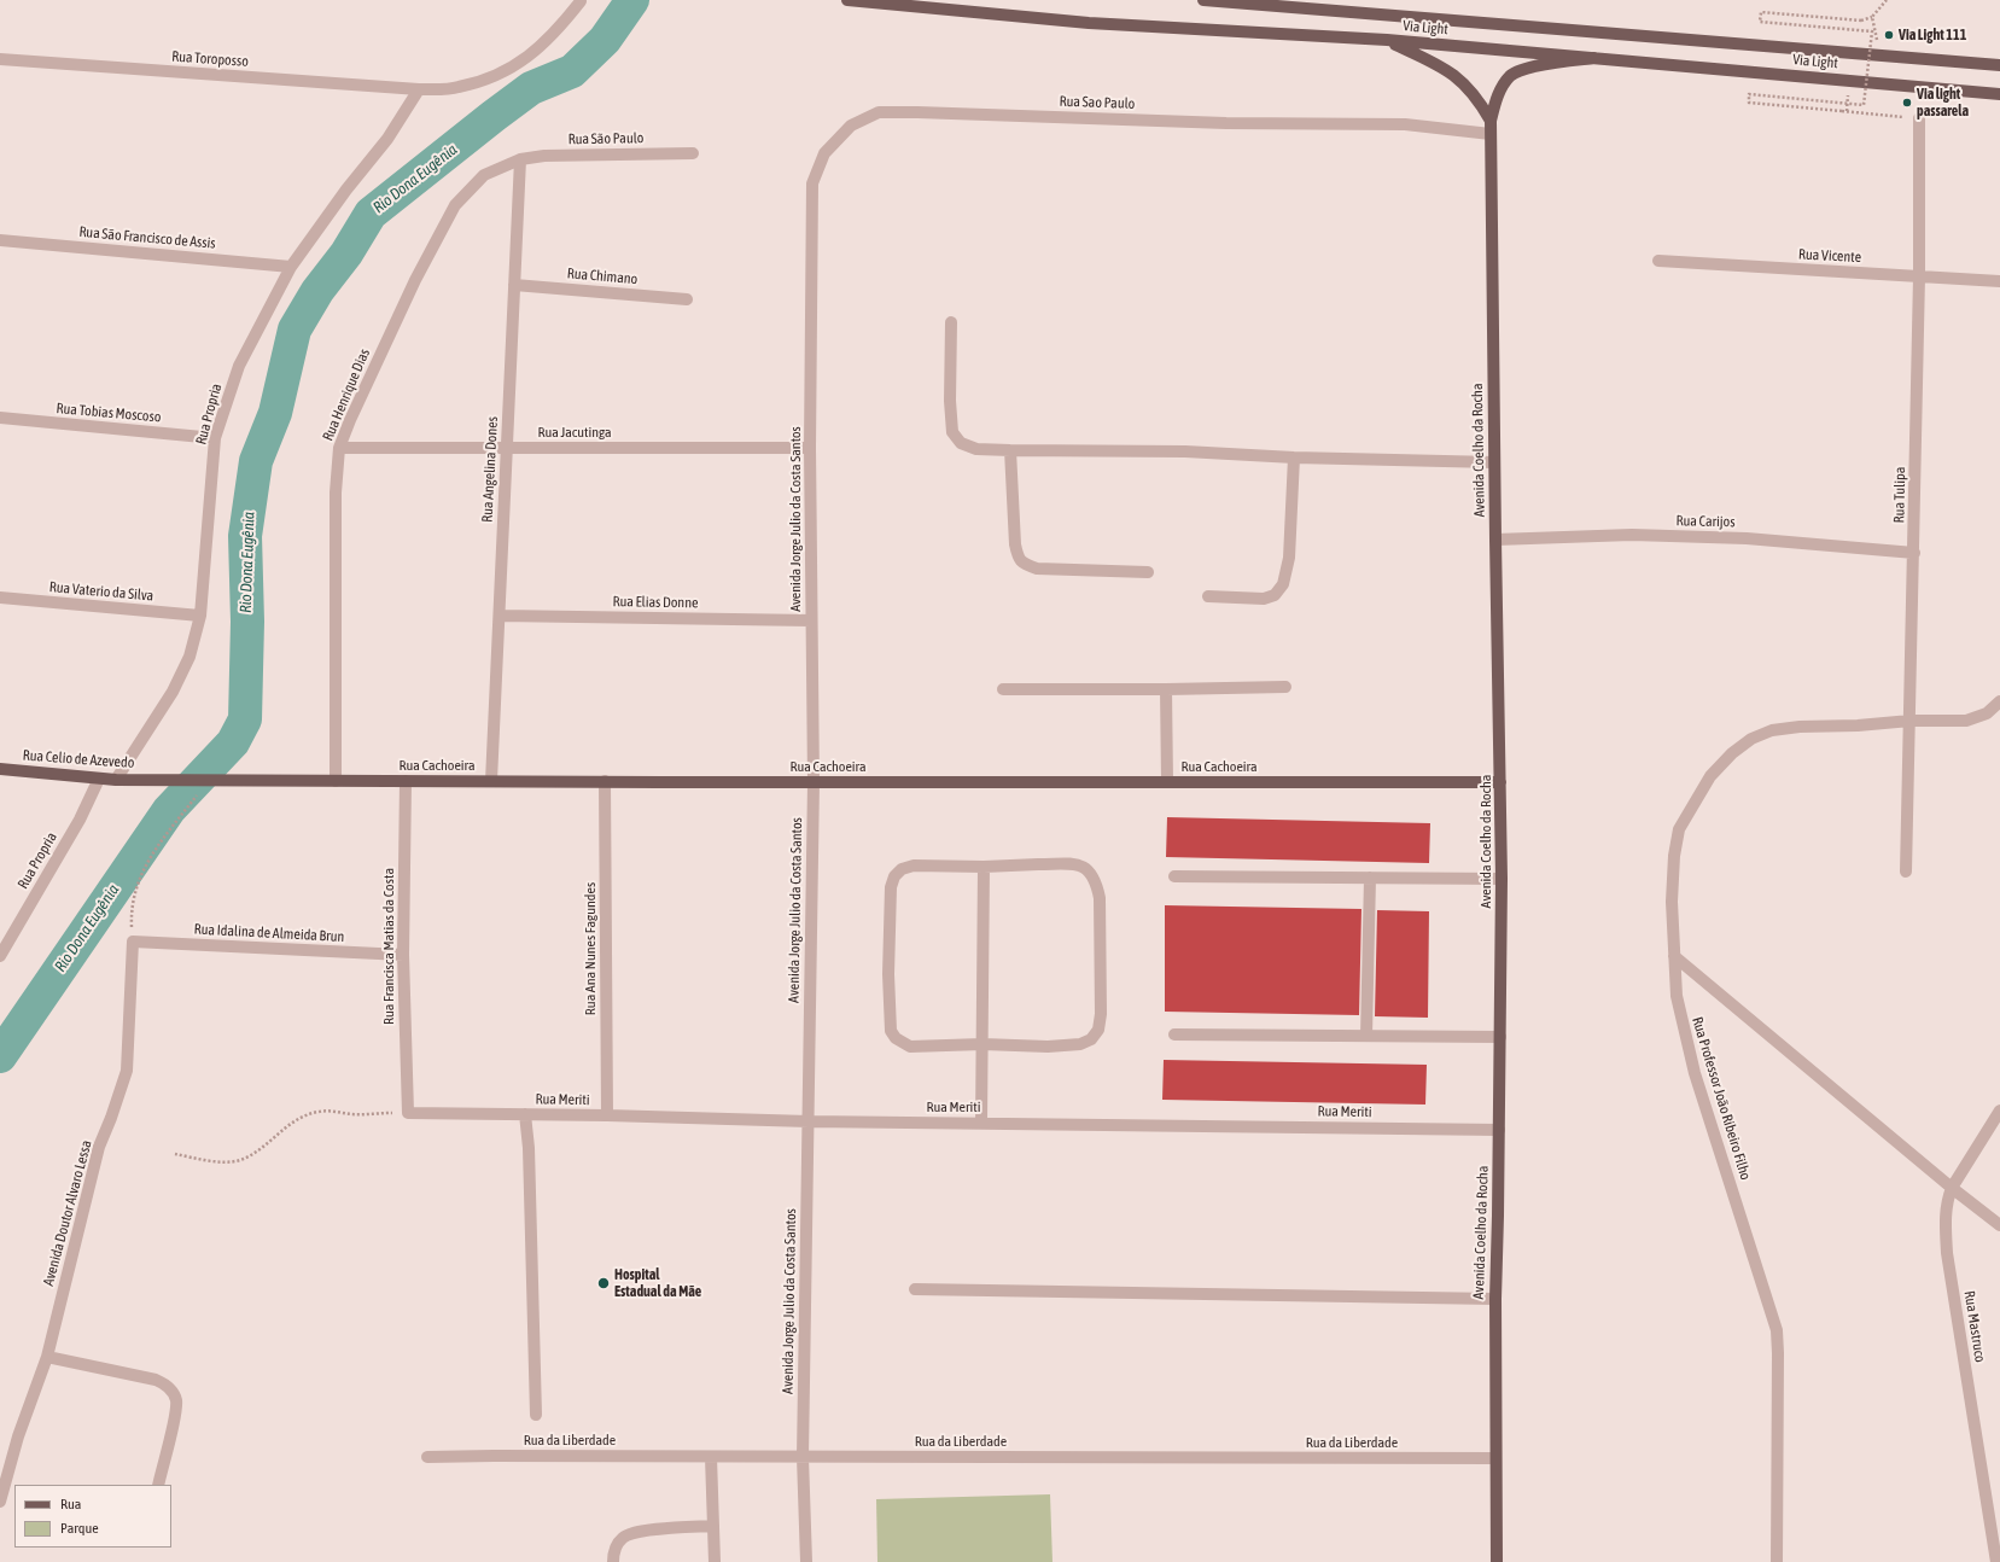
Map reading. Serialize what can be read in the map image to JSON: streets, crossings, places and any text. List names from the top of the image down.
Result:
{
  "streets": {
    "main road": [
      "Via Light",
      "Avenida Coelho da Rocha",
      "Rua Celio de Azevedo",
      "Rua Cachoeira"
    ],
    "street": [
      "Rua Toroposso",
      "Rua Sao Paulo",
      "Rua São Paulo",
      "Rua São Francisco de Assis",
      "Rua Vicente",
      "Rua Chimano",
      "Rua Henrique Dias",
      "Rua Tobias Moscoso",
      "Rua Propria",
      "Rua Jacutinga",
      "Rua Angelina Dones",
      "Rua Tulipa",
      "Avenida Jorge Julio da Costa Santos",
      "Rua Carijos",
      "Rua Vaterio da Silva",
      "Rua Elias Donne",
      "Rua Idalina de Almeida Brun",
      "Rua Francisca Matias da Costa",
      "Rua Ana Nunes Fagundes",
      "Rua Professor João Ribeiro Filho",
      "Rua Meriti",
      "Avenida Doutor Alvaro Lessa",
      "Rua Mastruco",
      "Rua da Liberdade"
    ]
  },
  "crossings": [
    ["Via Light", "Avenida Coelho da Rocha"],
    ["Rua Toroposso", "Rua Propria"],
    ["Rua Sao Paulo", "Avenida Coelho da Rocha"],
    ["Rua Sao Paulo", "Avenida Jorge Julio da Costa Santos"],
    ["Rua São Paulo", "Rua Henrique Dias"],
    ["Rua São Paulo", "Rua Angelina Dones"],
    ["Rua São Francisco de Assis", "Rua Propria"],
    ["Rua Vicente", "Rua Tulipa"],
    ["Rua Chimano", "Rua Angelina Dones"],
    ["Rua Henrique Dias", "Rua Jacutinga"],
    ["Rua Henrique Dias", "Rua Angelina Dones"],
    ["Rua Henrique Dias", "Rua Cachoeira"],
    ["Rua Tobias Moscoso", "Rua Propria"],
    ["Rua Propria", "Rua Vaterio da Silva"],
    ["Rua Propria", "Rua Celio de Azevedo"],
    ["Rua Jacutinga", "Rua Angelina Dones"],
    ["Rua Jacutinga", "Avenida Jorge Julio da Costa Santos"],
    ["Avenida Coelho da Rocha", "Rua Carijos"],
    ["Avenida Coelho da Rocha", "Rua Cachoeira"],
    ["Avenida Coelho da Rocha", "Rua Meriti"],
    ["Avenida Coelho da Rocha", "Rua da Liberdade"],
    ["Rua Angelina Dones", "Rua Elias Donne"],
    ["Rua Angelina Dones", "Rua Cachoeira"],
    ["Rua Tulipa", "Rua Carijos"],
    ["Rua Tulipa", "Rua Professor João Ribeiro Filho"],
    ["Avenida Jorge Julio da Costa Santos", "Rua Elias Donne"],
    ["Avenida Jorge Julio da Costa Santos", "Rua Cachoeira"],
    ["Avenida Jorge Julio da Costa Santos", "Rua Meriti"],
    ["Avenida Jorge Julio da Costa Santos", "Rua da Liberdade"],
    ["Rua Celio de Azevedo", "Rua Cachoeira"],
    ["Rua Cachoeira", "Rua Francisca Matias da Costa"],
    ["Rua Cachoeira", "Rua Ana Nunes Fagundes"],
    ["Rua Idalina de Almeida Brun", "Rua Francisca Matias da Costa"],
    ["Rua Idalina de Almeida Brun", "Avenida Doutor Alvaro Lessa"],
    ["Rua Francisca Matias da Costa", "Rua Meriti"],
    ["Rua Ana Nunes Fagundes", "Rua Meriti"]
  ],
  "water": ["Rio Dona Eugênia"],
  "places": ["Via Light 111", "Via light passarela", "Hospital Estadual da Mãe"],
  "legend": ["Rua", "Parque"]
}
